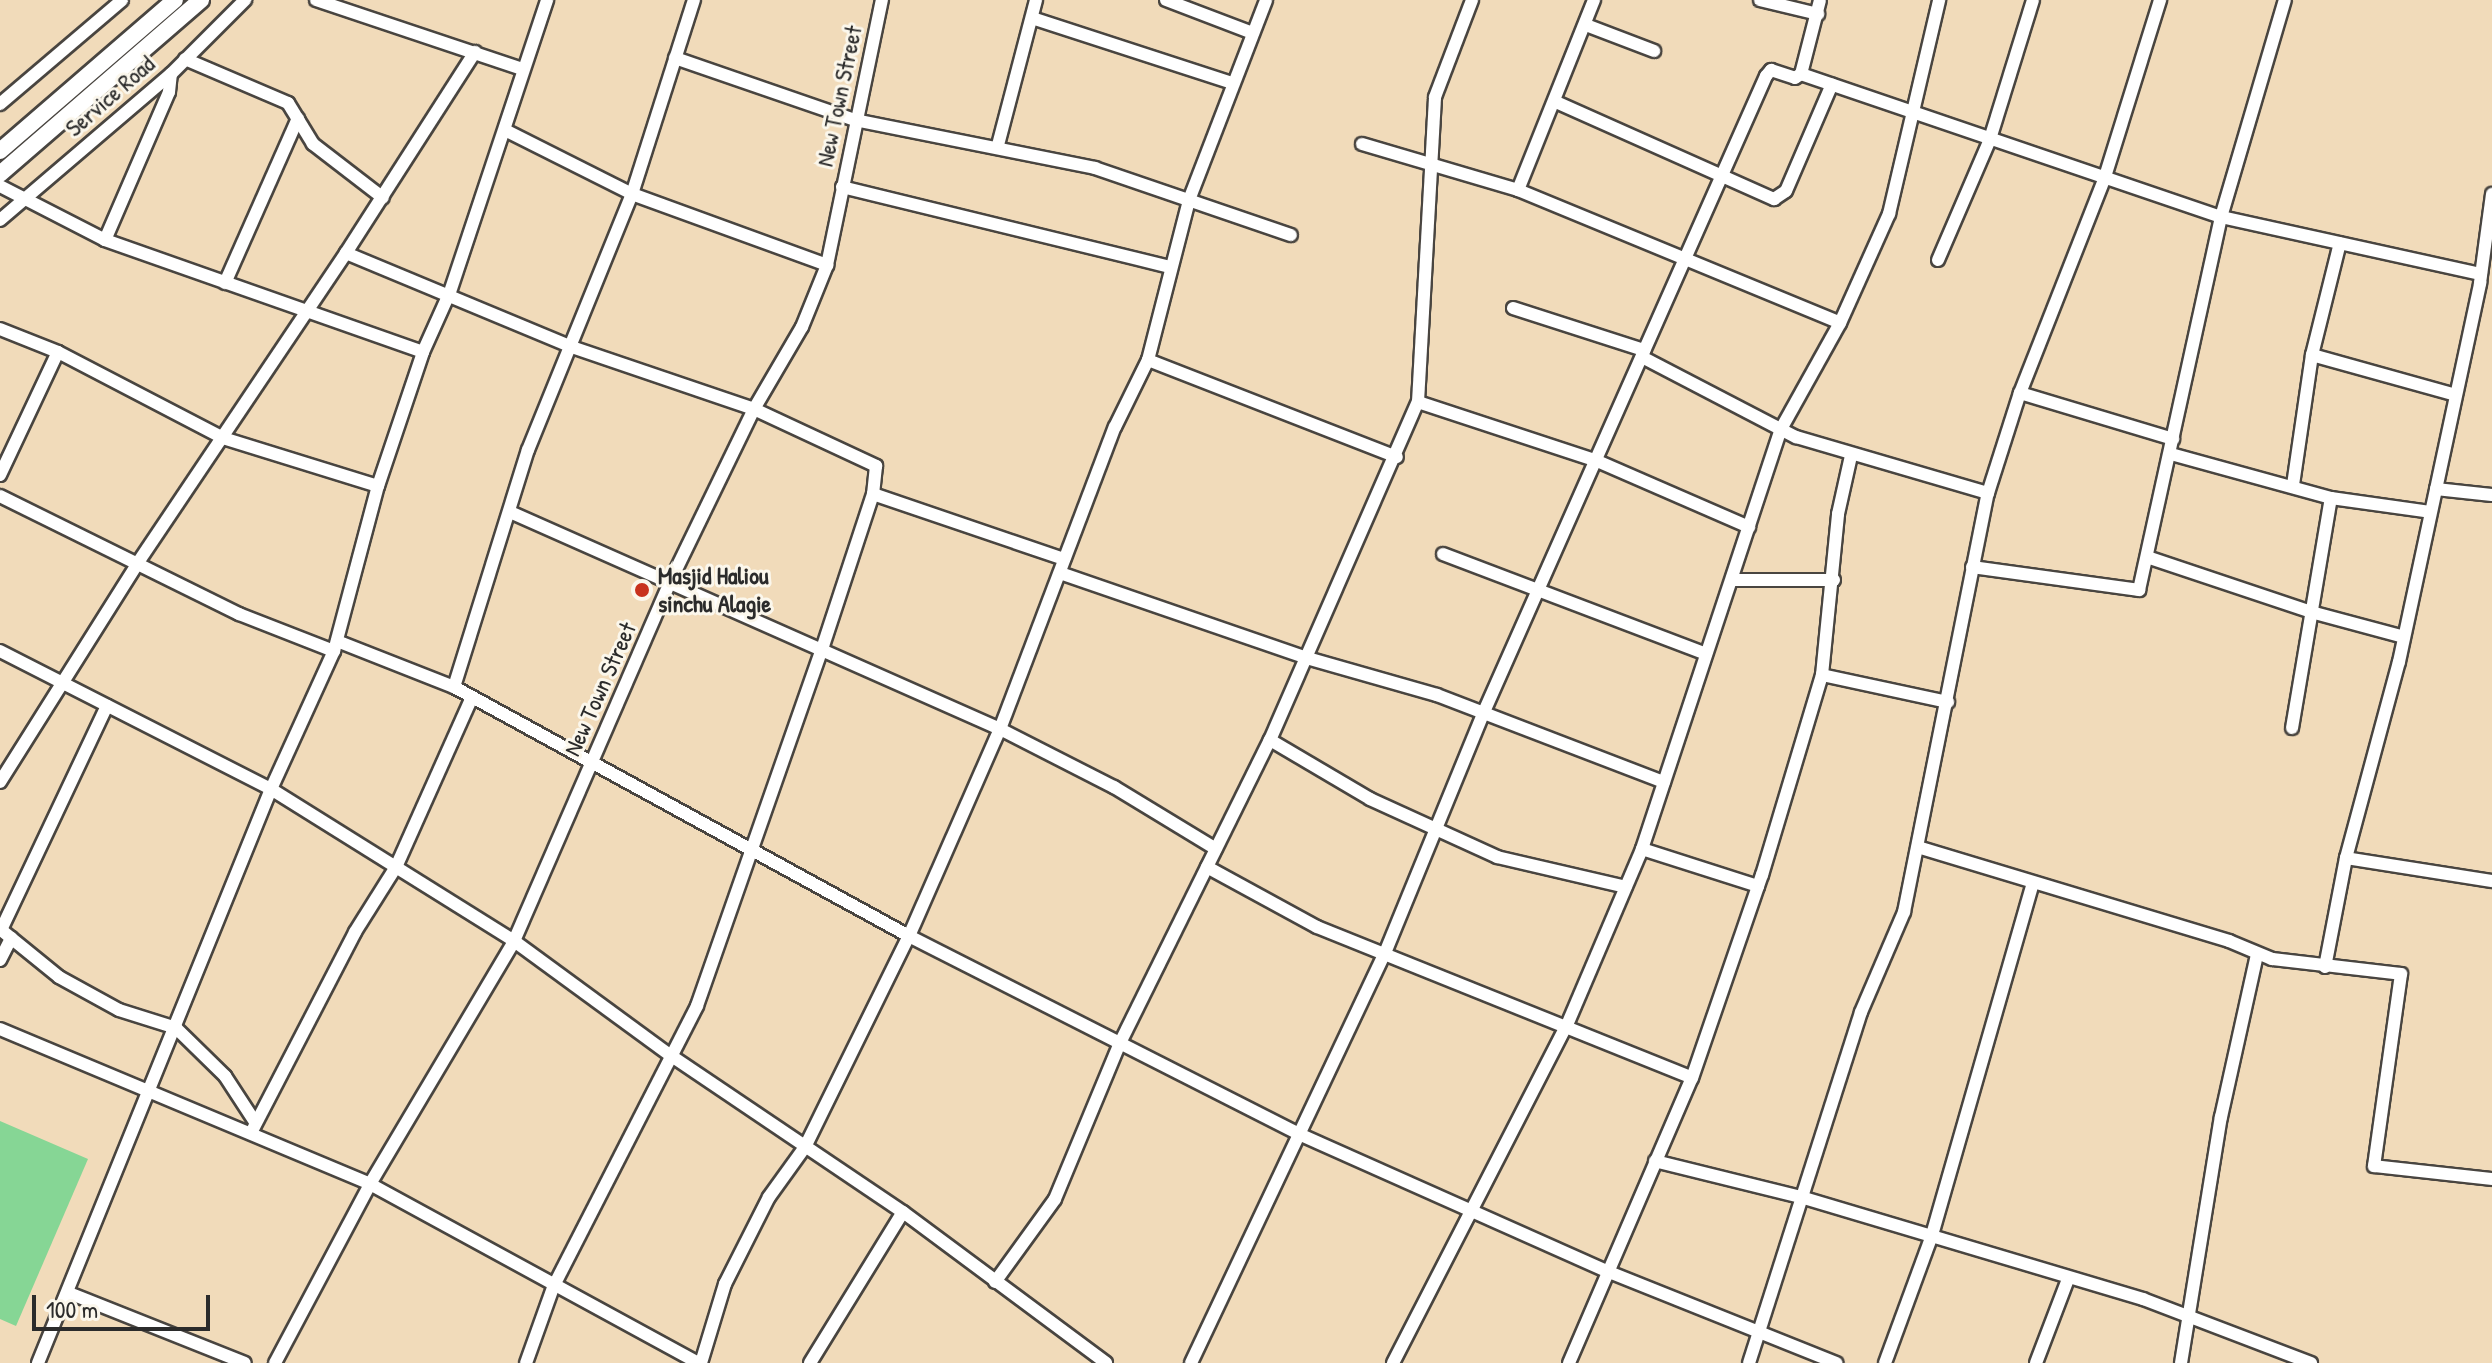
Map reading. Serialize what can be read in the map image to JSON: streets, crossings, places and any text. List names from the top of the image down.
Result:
{
  "streets": {
    "street": ["Service Road", "New Town Street"]
  },
  "places": ["Masjid Haliou sinchu Alagie"],
  "scale_bar": "100 m"
}
